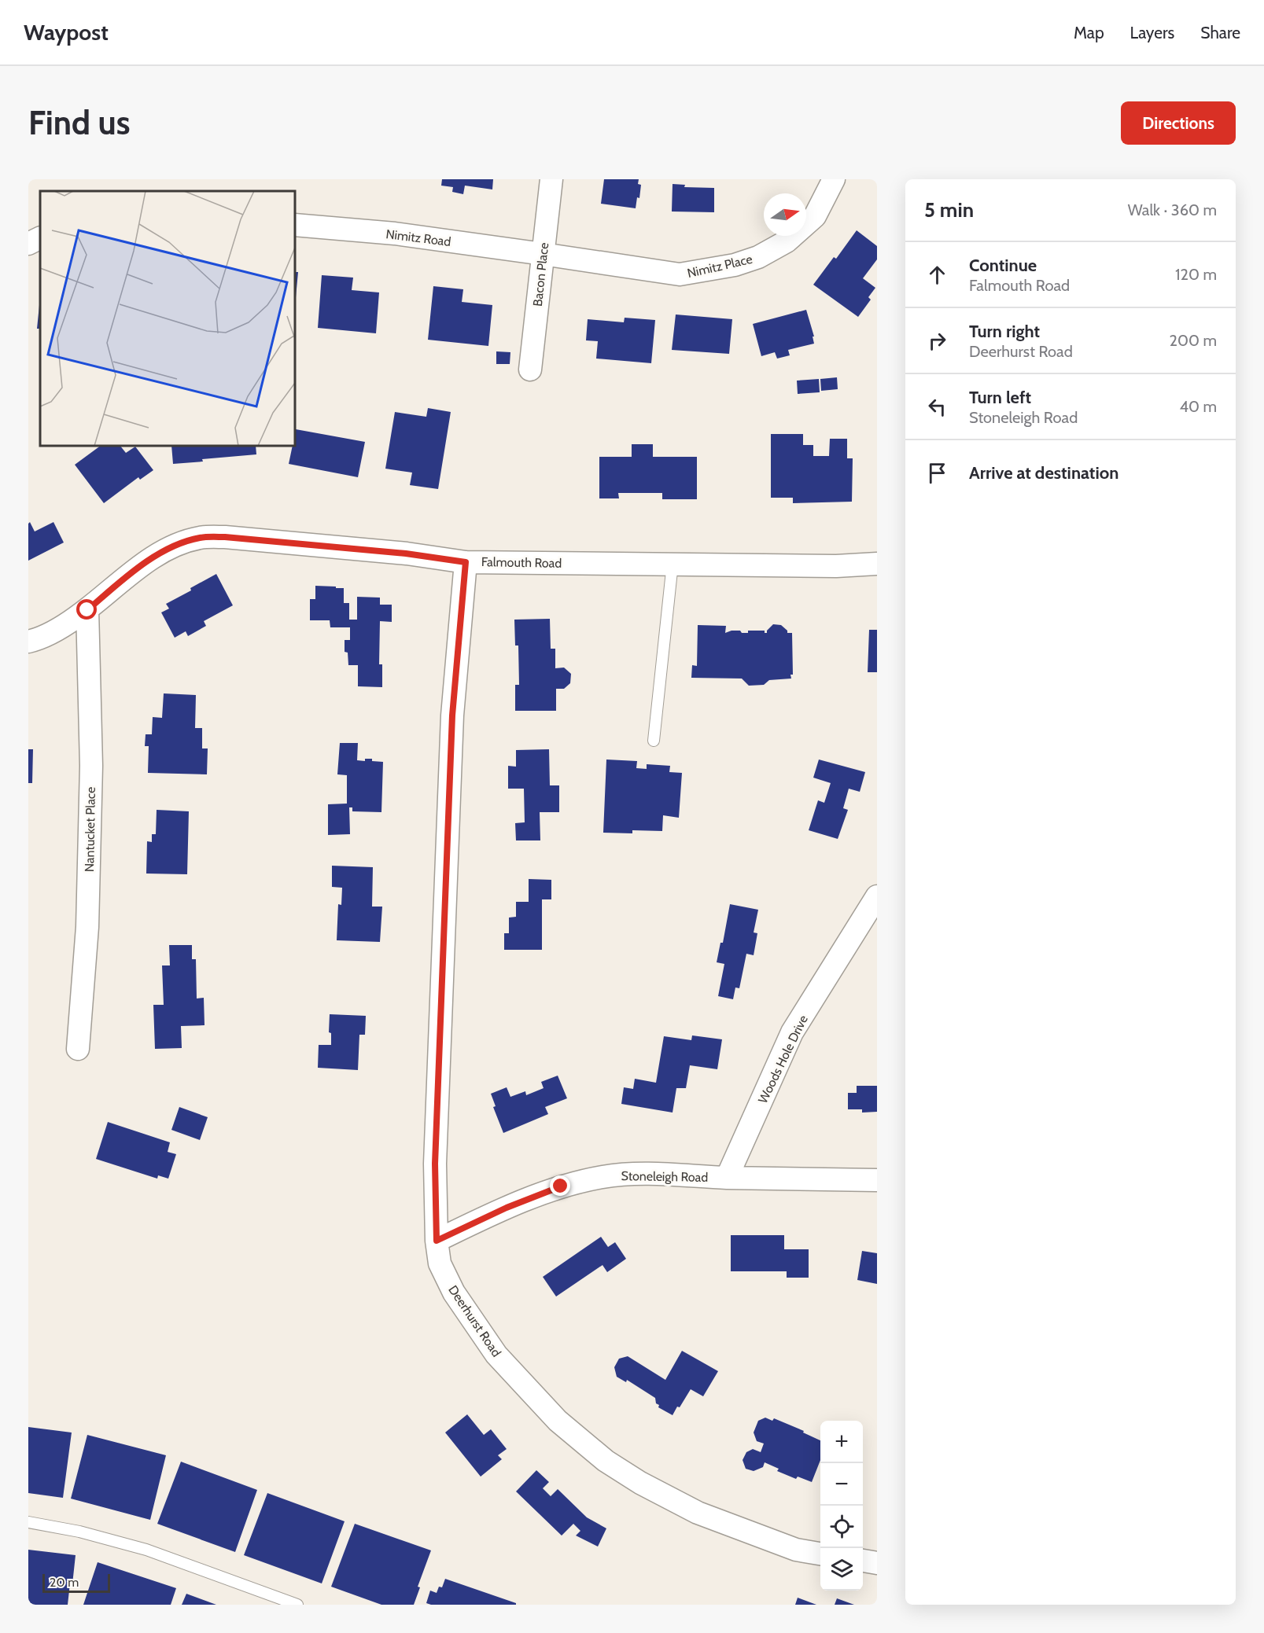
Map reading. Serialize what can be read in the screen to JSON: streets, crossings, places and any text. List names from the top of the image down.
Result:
{
  "streets": {
    "street": [
      "Nimitz Road",
      "Nimitz Place",
      "Bacon Place",
      "Falmouth Road",
      "Nantucket Place",
      "Woods Hole Drive",
      "Stoneleigh Road",
      "Deerhurst Road"
    ]
  },
  "crossings": [
    ["Nimitz Road", "Nimitz Place"],
    ["Nimitz Road", "Bacon Place"],
    ["Nimitz Place", "Bacon Place"],
    ["Falmouth Road", "Nantucket Place"],
    ["Falmouth Road", "Deerhurst Road"],
    ["Woods Hole Drive", "Stoneleigh Road"],
    ["Stoneleigh Road", "Deerhurst Road"]
  ],
  "scale_bar": "20 m",
  "north": "right",
  "page": {
    "header": "Waypost",
    "nav": ["Map", "Layers", "Share"],
    "buttons": "Directions",
    "title": "Find us",
    "heading": ["5 min", "Walk · 360 m"],
    "list": [
      ["Continue", "Falmouth Road", "120 m"],
      ["Turn right", "Deerhurst Road", "200 m"],
      ["Turn left", "Stoneleigh Road", "40 m"],
      "Arrive at destination"
    ],
    "map_buttons": ["+", "−"],
    "scale": "20 m"
  }
}
